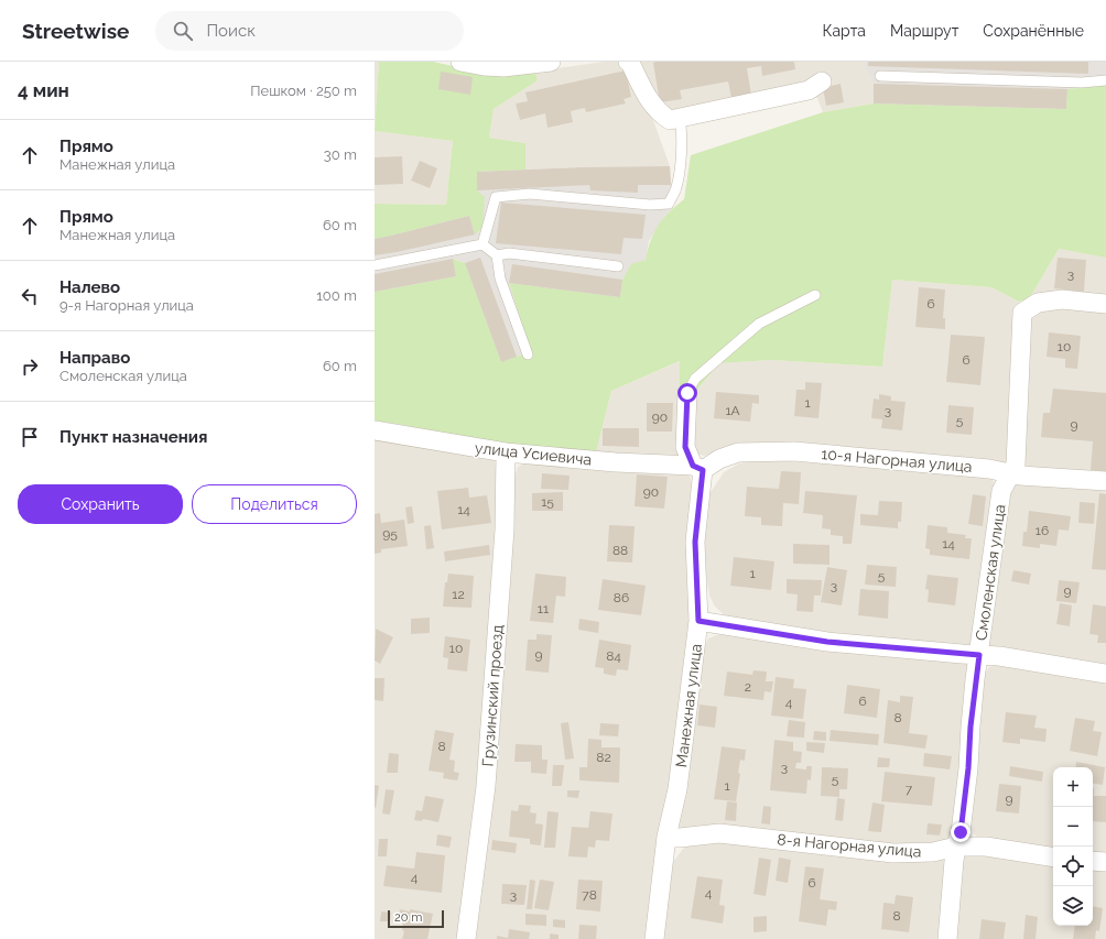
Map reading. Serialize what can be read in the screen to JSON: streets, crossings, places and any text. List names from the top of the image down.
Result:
{
  "streets": {
    "street": [
      "улица Усиевича",
      "10-я Нагорная улица",
      "Смоленская улица",
      "Грузинский проезд",
      "Манежная улица",
      "8-я Нагорная улица"
    ]
  },
  "crossings": [
    ["улица Усиевича", "10-я Нагорная улица"],
    ["улица Усиевича", "Грузинский проезд"],
    ["улица Усиевича", "Манежная улица"],
    ["10-я Нагорная улица", "Смоленская улица"],
    ["10-я Нагорная улица", "Манежная улица"],
    ["Смоленская улица", "8-я Нагорная улица"],
    ["Манежная улица", "8-я Нагорная улица"]
  ],
  "house_numbers": [
    "3",
    "6",
    "10",
    "6",
    "1",
    "1А",
    "3",
    "90",
    "5",
    "9",
    "90",
    "15",
    "14",
    "16",
    "95",
    "14",
    "88",
    "1",
    "5",
    "3",
    "9",
    "12",
    "86",
    "11",
    "10",
    "9",
    "84",
    "2",
    "6",
    "4",
    "8",
    "8",
    "82",
    "3",
    "5",
    "1",
    "7",
    "9",
    "4",
    "6",
    "4",
    "3",
    "78",
    "8"
  ],
  "scale_bar": "20 m",
  "page": {
    "header": "Streetwise",
    "search": "Поиск",
    "nav": ["Карта", "Маршрут", "Сохранённые"],
    "heading": ["4 мин", "Пешком · 250 m"],
    "list": [
      ["Прямо", "Манежная улица", "30 m"],
      ["Прямо", "Манежная улица", "60 m"],
      ["Налево", "9-я Нагорная улица", "100 m"],
      ["Направо", "Смоленская улица", "60 m"],
      "Пункт назначения"
    ],
    "buttons": ["Сохранить", "Поделиться"],
    "map_buttons": ["+", "−"],
    "scale": "20 m"
  }
}
